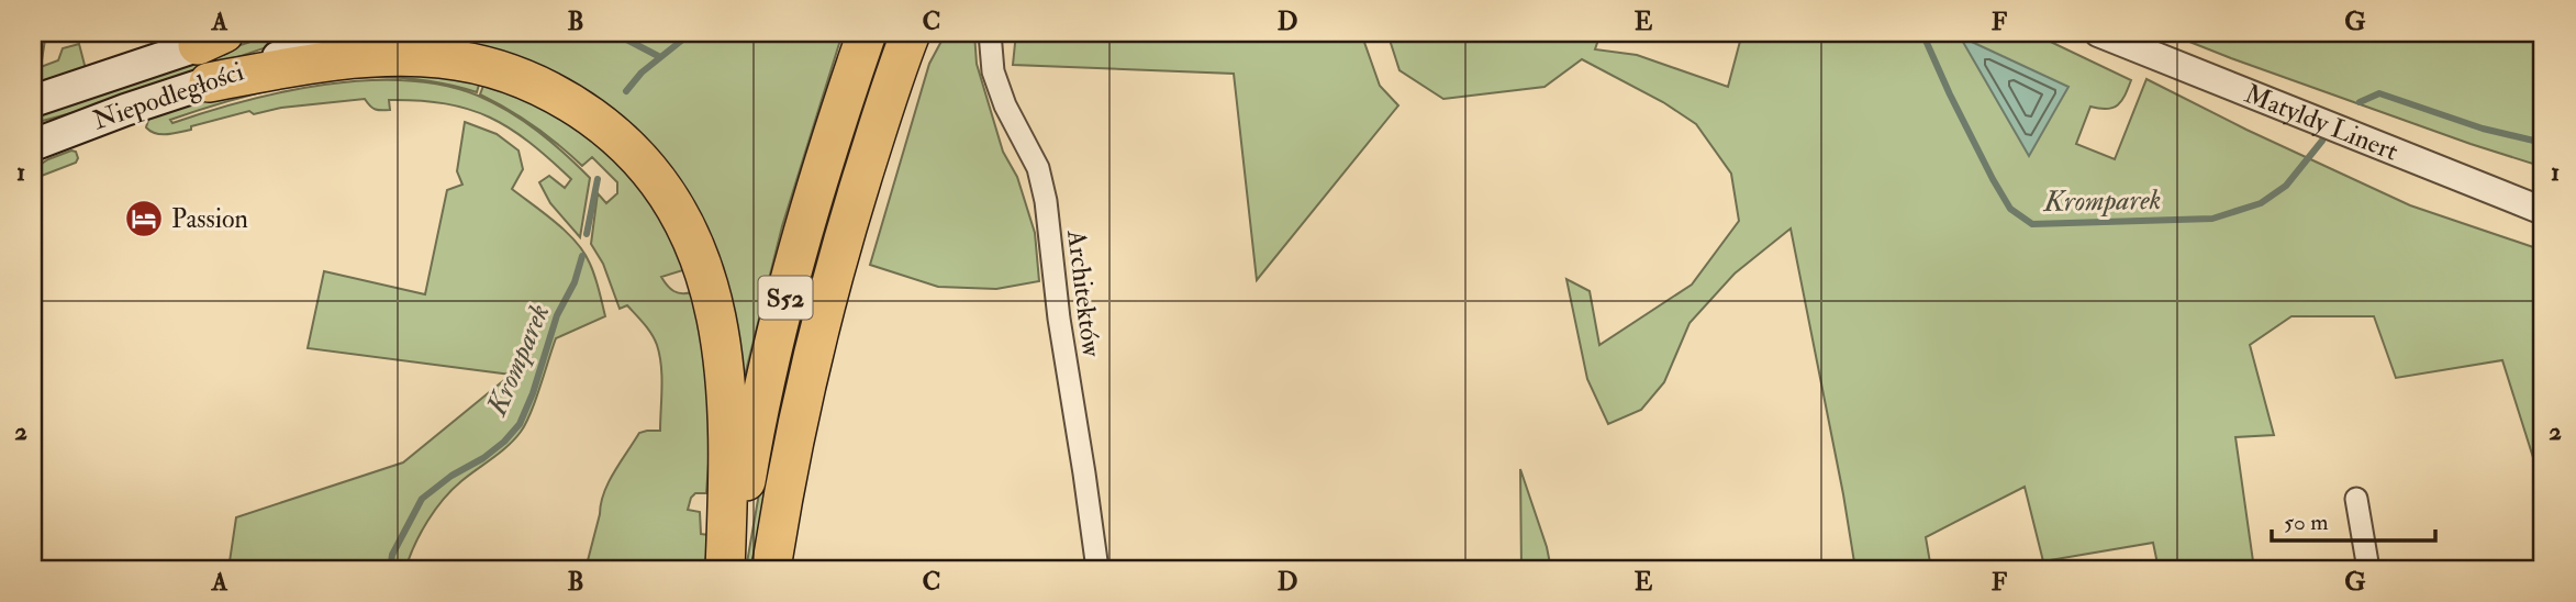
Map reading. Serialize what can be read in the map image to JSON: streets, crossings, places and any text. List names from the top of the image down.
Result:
{
  "streets": {
    "highway": ["S52"],
    "main road": ["Niepodległości"],
    "street": ["Matyldy Linert", "Architektów"]
  },
  "water": ["Kromparek"],
  "places": {
    "hotel": ["Passion"]
  },
  "scale_bar": "50 m",
  "grid": {
    "columns": [
      "A",
      "B",
      "C",
      "D",
      "E",
      "F",
      "G"
    ],
    "rows": ["1", "2"]
  }
}
